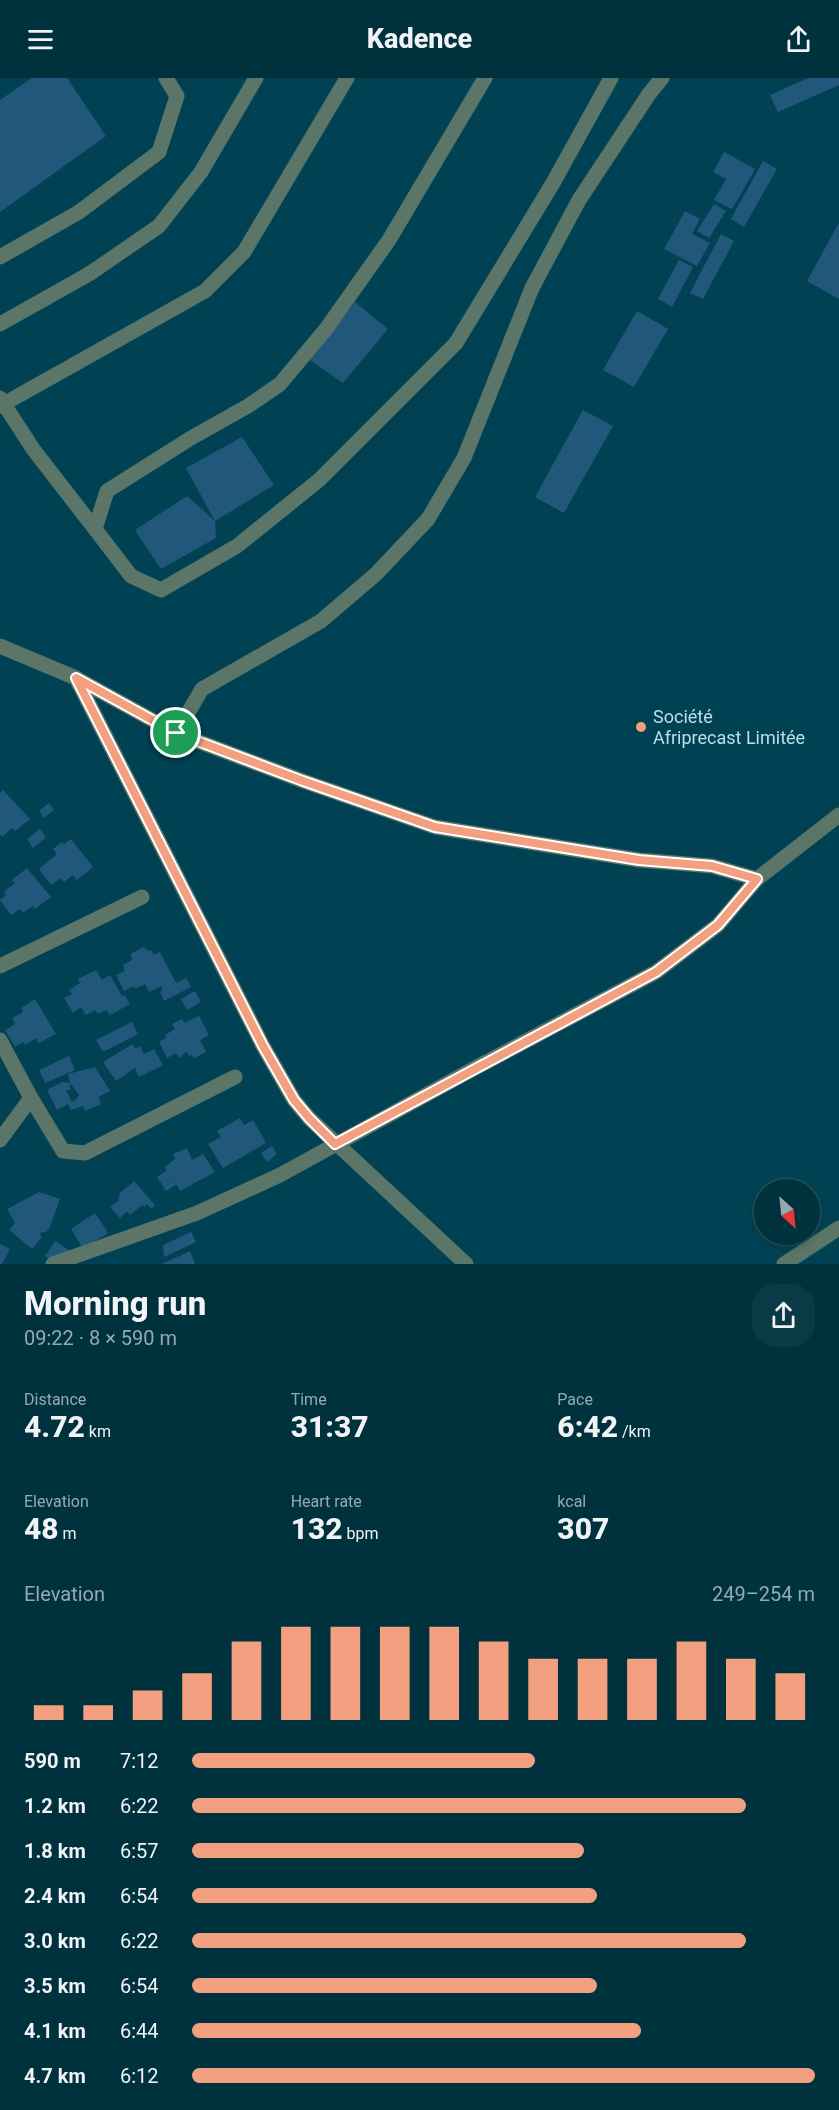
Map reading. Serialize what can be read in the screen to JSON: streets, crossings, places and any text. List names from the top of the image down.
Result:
{
  "places": ["Société Afriprecast Limitée"],
  "north": "bottom right",
  "page": {
    "header": "Kadence",
    "heading": ["Morning run", "09:22 · 8 × 590 m"],
    "stats": [
      ["Distance", "4.72 km"],
      ["Time", "31:37"],
      ["Pace", "6:42 /km"],
      ["Elevation", "48 m"],
      ["Heart rate", "132 bpm"],
      ["kcal", "307"]
    ],
    "chart": ["Elevation", "249–254 m"],
    "list": [
      {
        "name": "590 m",
        "note": "7:12"
      },
      {
        "name": "1.2 km",
        "note": "6:22"
      },
      {
        "name": "1.8 km",
        "note": "6:57"
      },
      {
        "name": "2.4 km",
        "note": "6:54"
      },
      {
        "name": "3.0 km",
        "note": "6:22"
      },
      {
        "name": "3.5 km",
        "note": "6:54"
      },
      {
        "name": "4.1 km",
        "note": "6:44"
      },
      {
        "name": "4.7 km",
        "note": "6:12"
      }
    ]
  }
}
